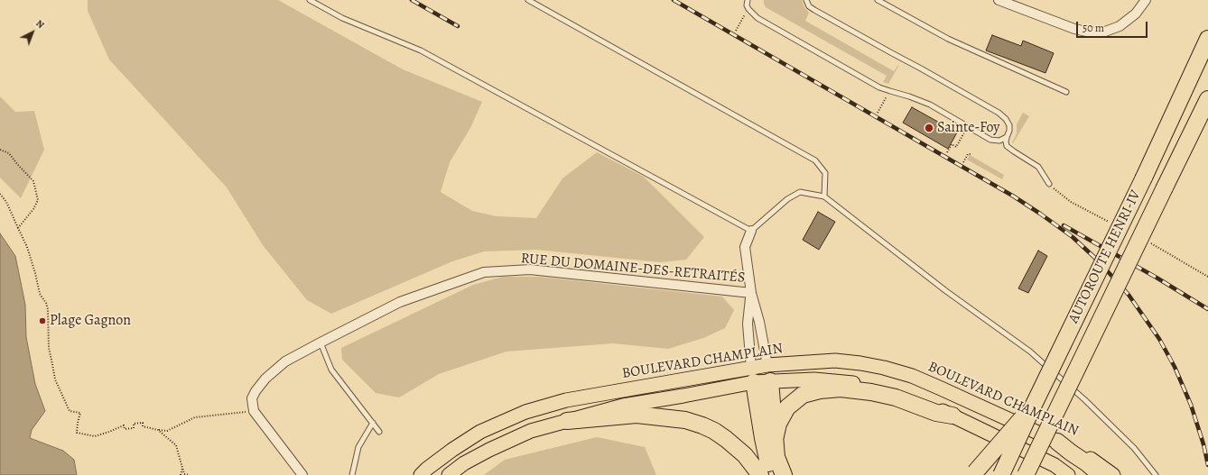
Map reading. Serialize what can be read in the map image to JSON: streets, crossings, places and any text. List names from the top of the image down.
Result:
{
  "streets": {
    "highway": ["AUTOROUTE HENRI-IV"],
    "main road": ["BOULEVARD CHAMPLAIN"],
    "street": ["RUE DU DOMAINE-DES-RETRAITÉS"]
  },
  "crossings": [
    ["RUE DU DOMAINE-DES-RETRAITÉS", "BOULEVARD CHAMPLAIN"]
  ],
  "places": ["Sainte-Foy", "Plage Gagnon"],
  "scale_bar": "50 m",
  "north": "top right"
}
